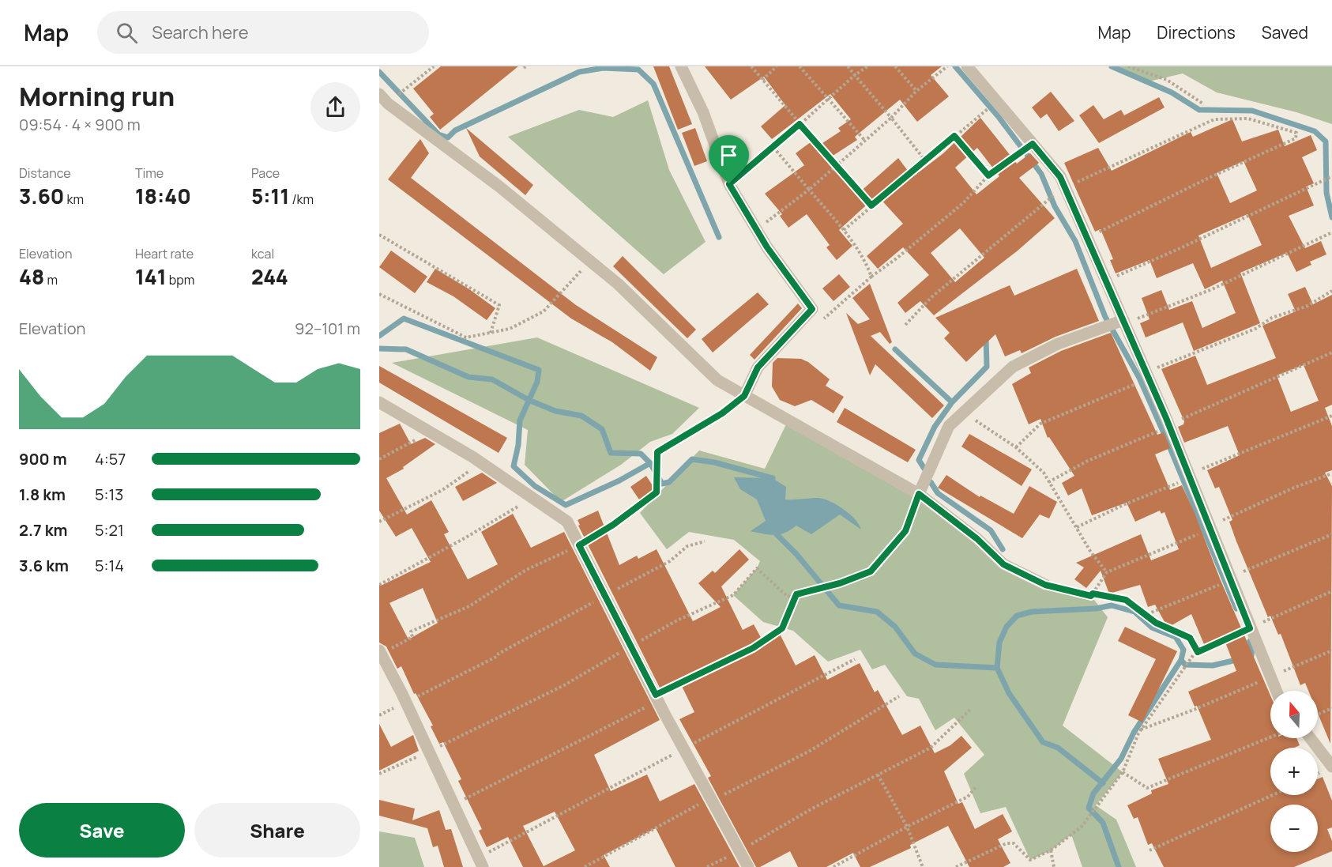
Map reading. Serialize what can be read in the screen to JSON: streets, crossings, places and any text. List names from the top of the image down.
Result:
{
  "north": "top",
  "page": {
    "header": "Map",
    "search": "Search here",
    "nav": ["Map", "Directions", "Saved"],
    "heading": ["Morning run", "09:54 · 4 × 900 m"],
    "stats": [
      ["Distance", "3.60 km"],
      ["Time", "18:40"],
      ["Pace", "5:11 /km"],
      ["Elevation", "48 m"],
      ["Heart rate", "141 bpm"],
      ["kcal", "244"]
    ],
    "chart": ["Elevation", "92–101 m"],
    "list": [
      {
        "name": "900 m",
        "note": "4:57"
      },
      {
        "name": "1.8 km",
        "note": "5:13"
      },
      {
        "name": "2.7 km",
        "note": "5:21"
      },
      {
        "name": "3.6 km",
        "note": "5:14"
      }
    ],
    "map_buttons": ["+", "−"],
    "buttons": ["Save", "Share"]
  }
}
